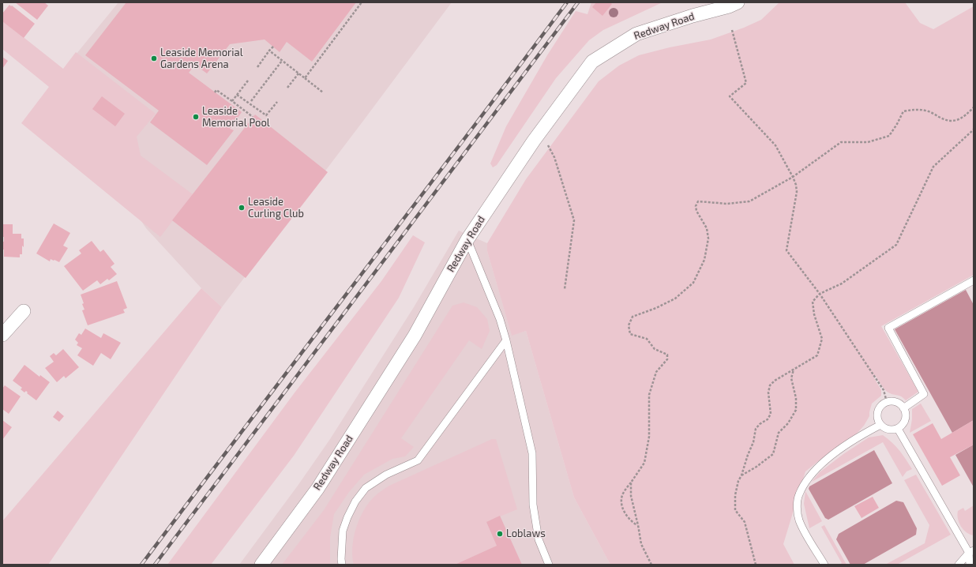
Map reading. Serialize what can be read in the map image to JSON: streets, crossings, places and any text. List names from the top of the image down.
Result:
{
  "streets": {
    "street": ["Redway Road"]
  },
  "places": [
    "Leaside Memorial Gardens Arena",
    "Leaside Memorial Pool",
    "Leaside Curling Club",
    "Loblaws"
  ]
}
